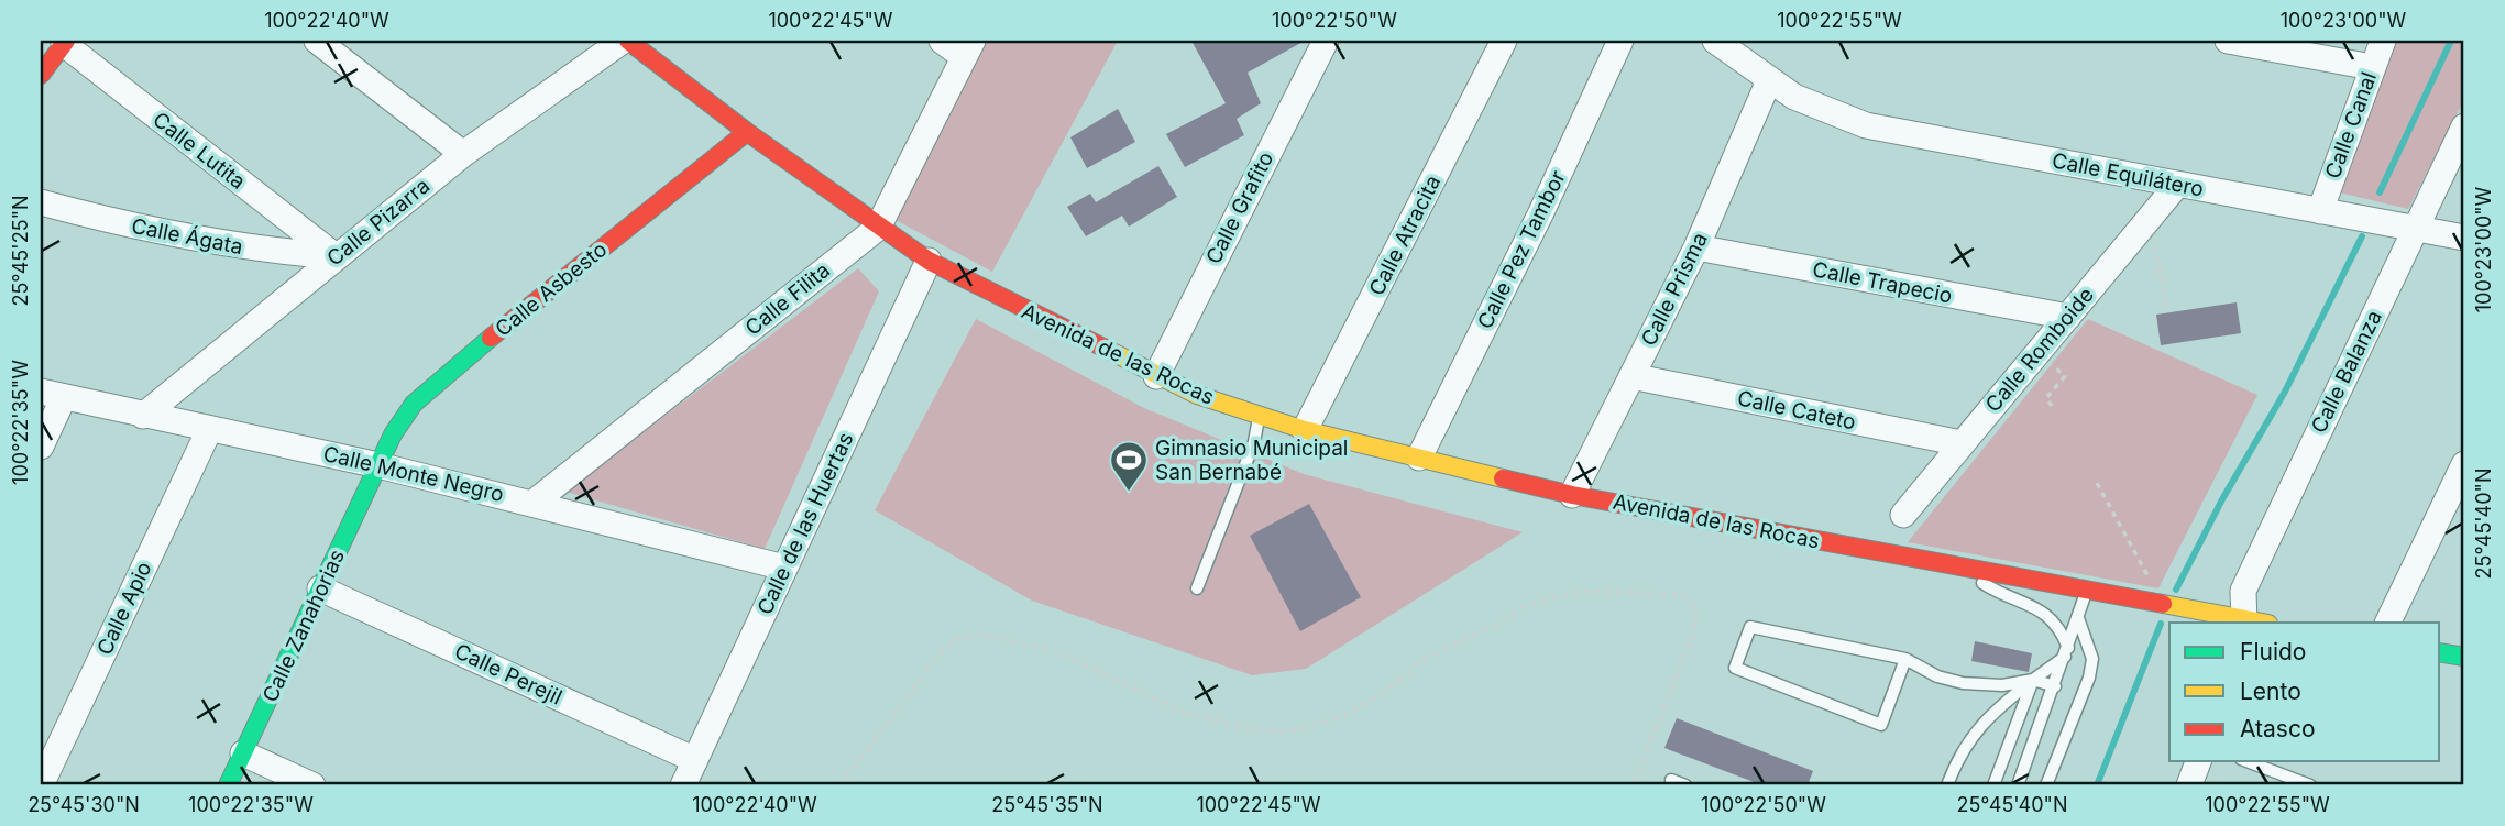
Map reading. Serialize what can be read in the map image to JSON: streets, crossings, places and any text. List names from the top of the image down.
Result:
{
  "streets": {
    "street": [
      "Calle Canal",
      "Calle Lutita",
      "Calle Equilátero",
      "Calle Grafito",
      "Calle Pizarra",
      "Calle Atracita",
      "Calle Ágata",
      "Calle Pez Tambor",
      "Calle Trapecio",
      "Calle Asbesto",
      "Calle Prisma",
      "Calle Filita",
      "Calle Romboide",
      "Avenida de las Rocas",
      "Calle Balanza",
      "Calle Cateto",
      "Calle Monte Negro",
      "Calle de las Huertas",
      "Calle Apio",
      "Calle Zanahorias",
      "Calle Perejil"
    ]
  },
  "crossings": [
    ["Calle Canal", "Calle Equilátero"],
    ["Calle Lutita", "Calle Pizarra"],
    ["Calle Lutita", "Calle Ágata"],
    ["Calle Equilátero", "Calle Prisma"],
    ["Calle Equilátero", "Calle Romboide"],
    ["Calle Equilátero", "Calle Balanza"],
    ["Calle Grafito", "Avenida de las Rocas"],
    ["Calle Pizarra", "Calle Ágata"],
    ["Calle Pizarra", "Avenida de las Rocas"],
    ["Calle Pizarra", "Calle Monte Negro"],
    ["Calle Atracita", "Avenida de las Rocas"],
    ["Calle Pez Tambor", "Avenida de las Rocas"],
    ["Calle Trapecio", "Calle Prisma"],
    ["Calle Trapecio", "Calle Romboide"],
    ["Calle Asbesto", "Avenida de las Rocas"],
    ["Calle Asbesto", "Calle Monte Negro"],
    ["Calle Asbesto", "Calle Zanahorias"],
    ["Calle Prisma", "Avenida de las Rocas"],
    ["Calle Prisma", "Calle Cateto"],
    ["Calle Filita", "Avenida de las Rocas"],
    ["Calle Filita", "Calle Monte Negro"],
    ["Calle Romboide", "Calle Cateto"],
    ["Avenida de las Rocas", "Calle Balanza"],
    ["Avenida de las Rocas", "Calle de las Huertas"],
    ["Calle Monte Negro", "Calle de las Huertas"],
    ["Calle Monte Negro", "Calle Apio"],
    ["Calle Monte Negro", "Calle Zanahorias"],
    ["Calle de las Huertas", "Calle Perejil"],
    ["Calle Zanahorias", "Calle Perejil"]
  ],
  "places": {
    "sports": ["Gimnasio Municipal San Bernabé"]
  },
  "legend": ["Fluido", "Lento", "Atasco"],
  "coordinates": [
    "100°22'40\"W",
    "100°22'45\"W",
    "100°22'50\"W",
    "100°22'55\"W",
    "100°23'00\"W",
    "25°45'25\"N",
    "100°22'35\"W",
    "25°45'40\"N",
    "25°45'30\"N",
    "25°45'35\"N"
  ]
}
